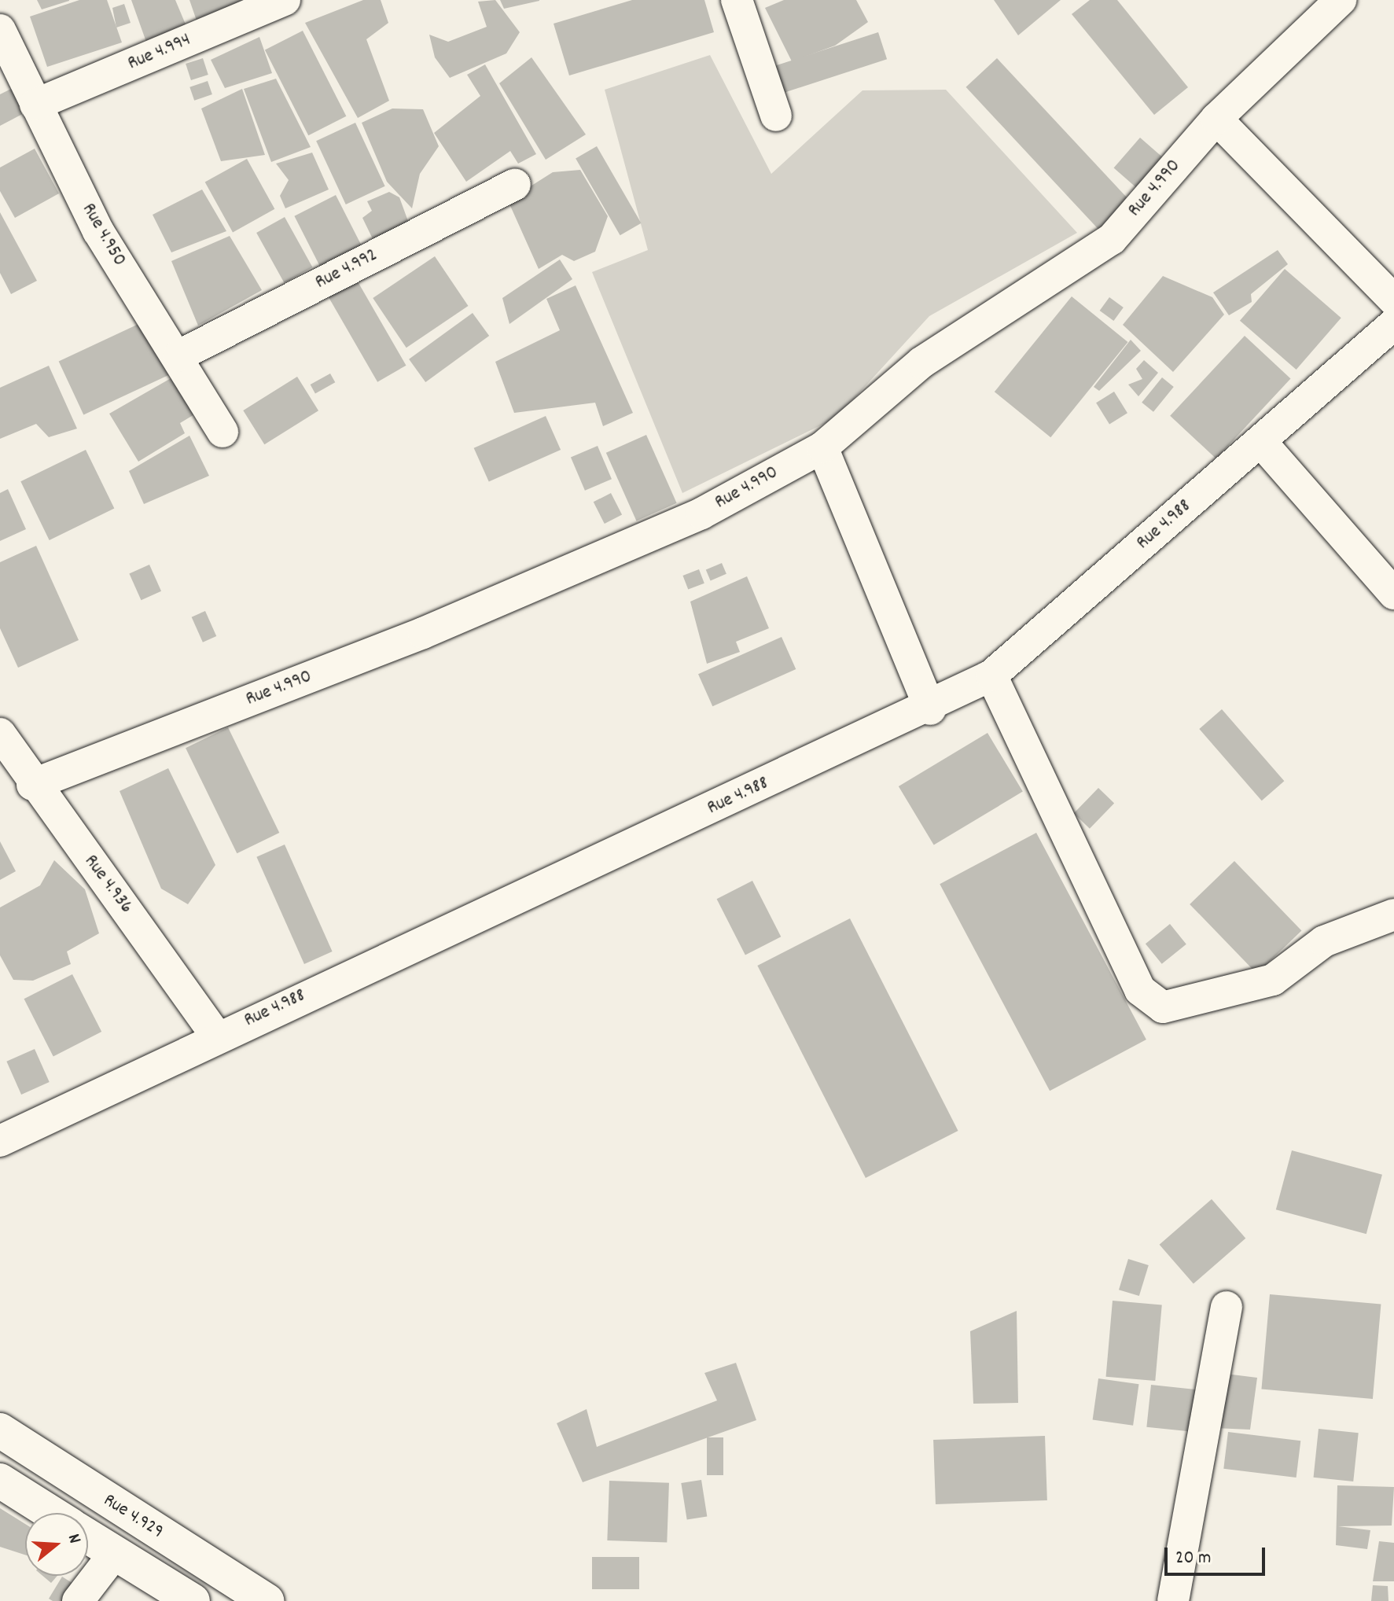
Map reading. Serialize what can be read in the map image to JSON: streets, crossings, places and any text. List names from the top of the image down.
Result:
{
  "streets": {
    "main road": ["Rue 4.929"],
    "street": [
      "Rue 4.994",
      "Rue 4.990",
      "Rue 4.950",
      "Rue 4.992",
      "Rue 4.988",
      "Rue 4.936"
    ]
  },
  "crossings": [
    ["Rue 4.994", "Rue 4.950"],
    ["Rue 4.990", "Rue 4.936"],
    ["Rue 4.950", "Rue 4.992"],
    ["Rue 4.988", "Rue 4.936"]
  ],
  "scale_bar": "20 m",
  "north": "right"
}
